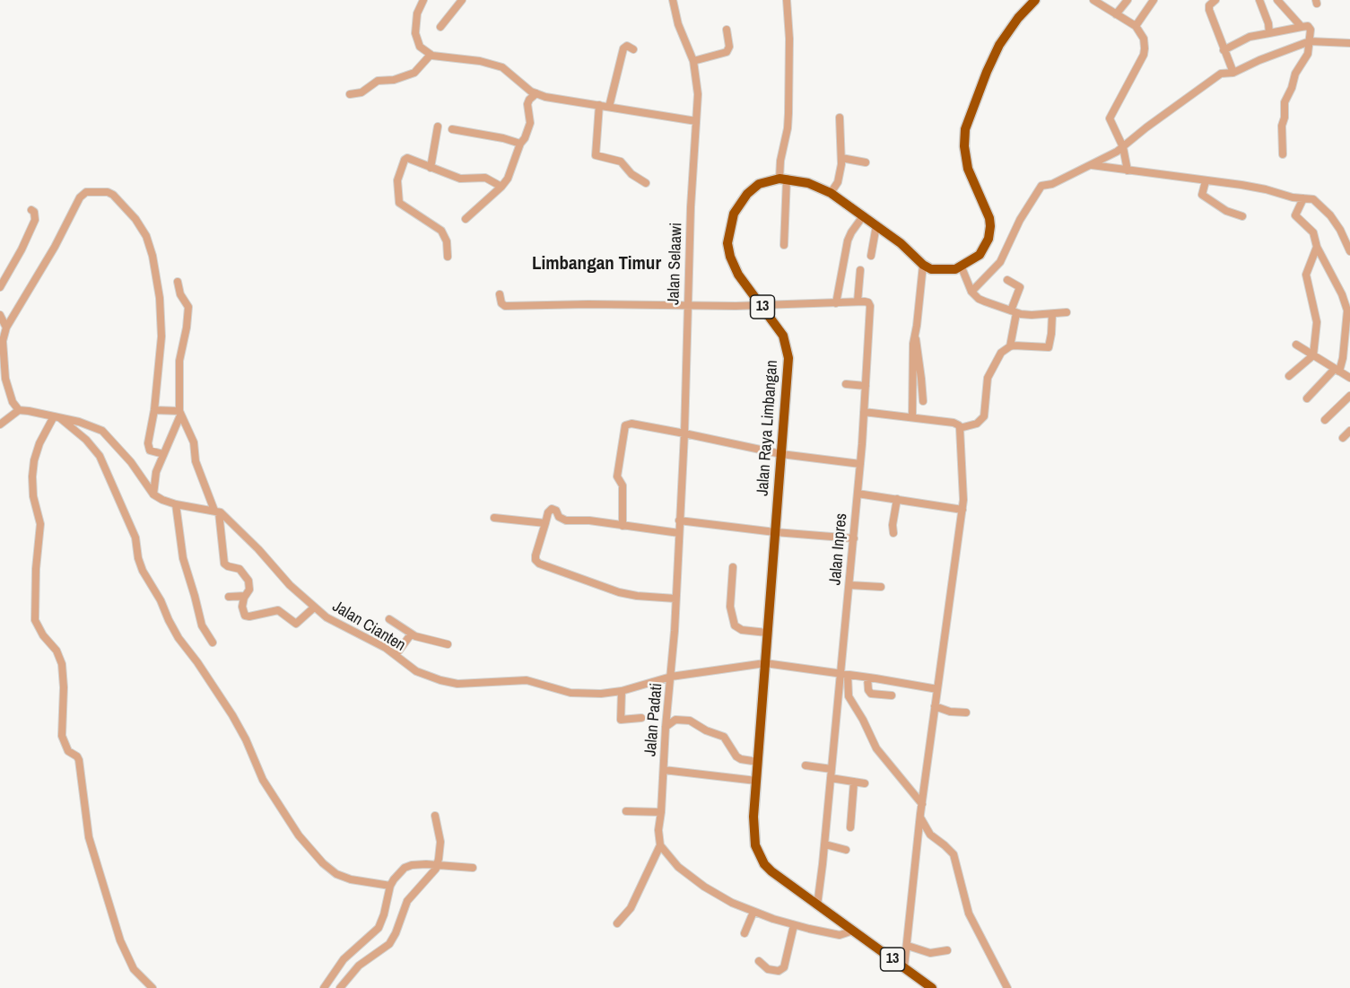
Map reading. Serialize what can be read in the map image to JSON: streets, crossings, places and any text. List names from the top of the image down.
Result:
{
  "streets": {
    "highway": ["13", "Jalan Raya Limbangan"],
    "street": [
      "Jalan Selaawi",
      "Jalan Inpres",
      "Jalan Cianten",
      "Jalan Padati"
    ]
  },
  "crossings": [
    ["Jalan Selaawi", "Jalan Padati"],
    ["Jalan Raya Limbangan", "Jalan Inpres"],
    ["Jalan Raya Limbangan", "Jalan Cianten"],
    ["Jalan Inpres", "Jalan Cianten"],
    ["Jalan Cianten", "Jalan Padati"]
  ],
  "districts": ["Limbangan Timur"]
}
